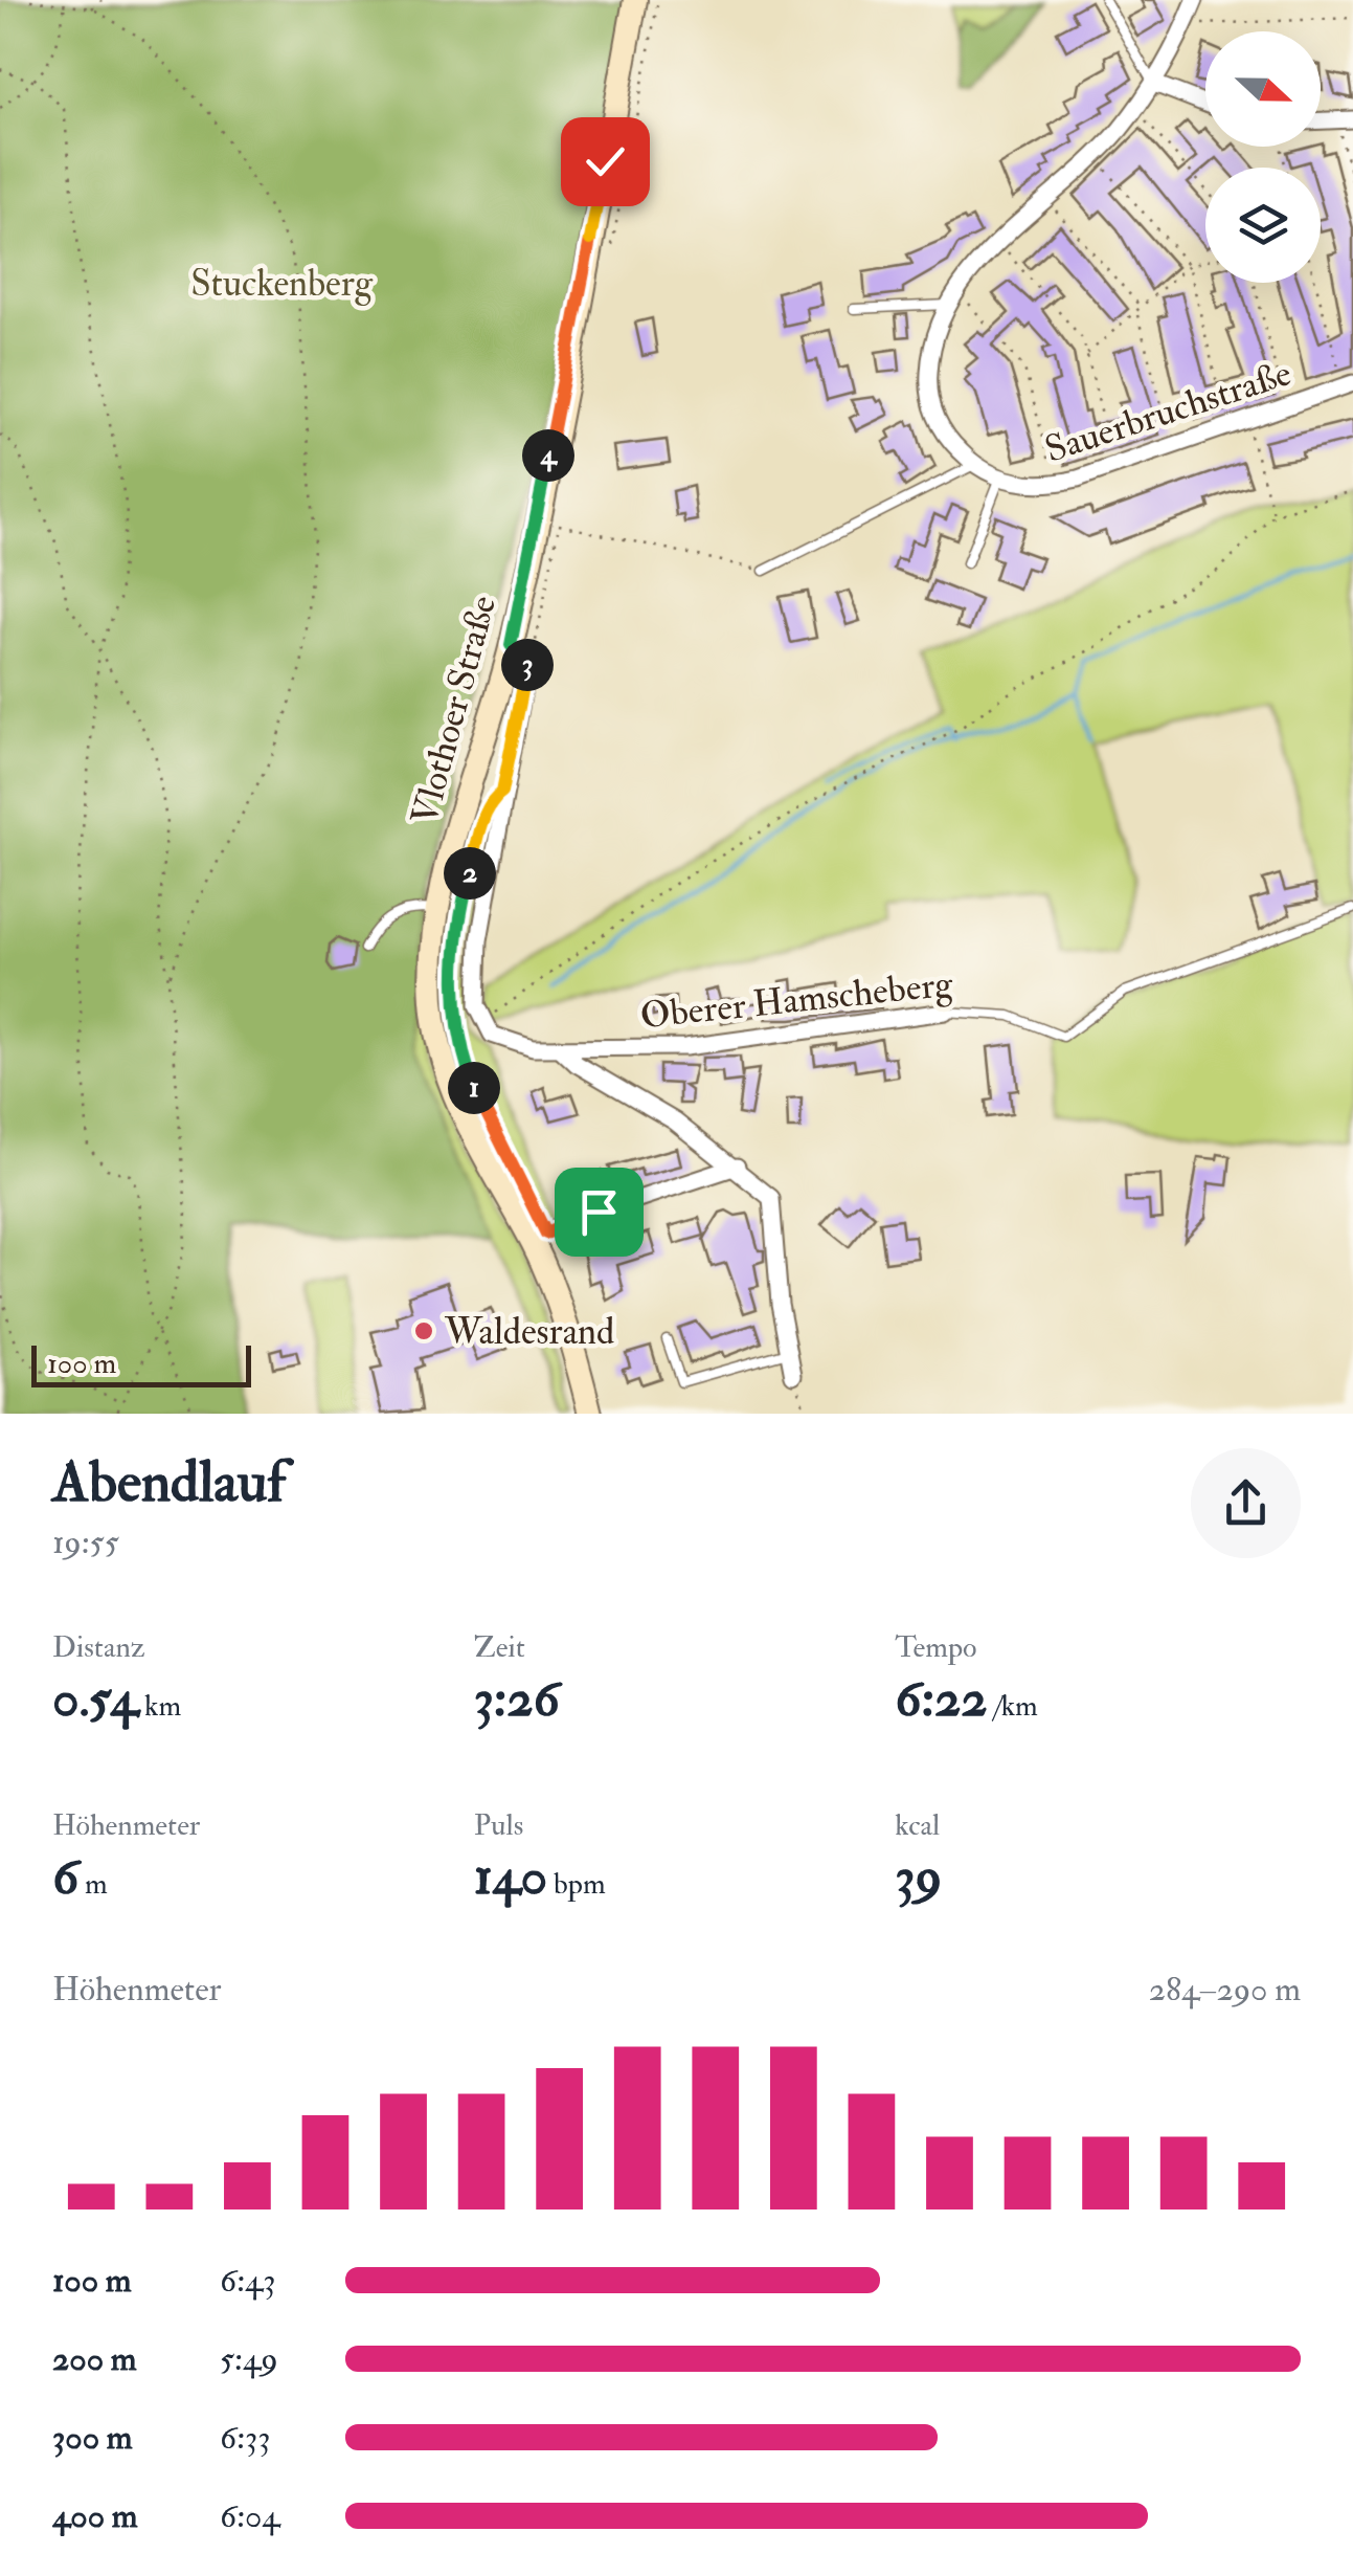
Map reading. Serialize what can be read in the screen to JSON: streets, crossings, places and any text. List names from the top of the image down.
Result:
{
  "streets": {
    "main road": ["Vlothoer Straße"],
    "street": ["Sauerbruchstraße", "Oberer Hamscheberg"]
  },
  "parks": ["Stuckenberg"],
  "places": ["Waldesrand"],
  "scale_bar": "100 m",
  "north": "right",
  "page": {
    "pins": [
      "4",
      "3",
      "2",
      "1"
    ],
    "scale": "100 m",
    "heading": ["Abendlauf", "19:55"],
    "stats": [
      ["Distanz", "0.54 km"],
      ["Zeit", "3:26"],
      ["Tempo", "6:22 /km"],
      ["Höhenmeter", "6 m"],
      ["Puls", "140 bpm"],
      ["kcal", "39"]
    ],
    "chart": ["Höhenmeter", "284–290 m"],
    "list": [
      {
        "name": "100 m",
        "note": "6:43"
      },
      {
        "name": "200 m",
        "note": "5:49"
      },
      {
        "name": "300 m",
        "note": "6:33"
      },
      {
        "name": "400 m",
        "note": "6:04"
      }
    ]
  }
}
